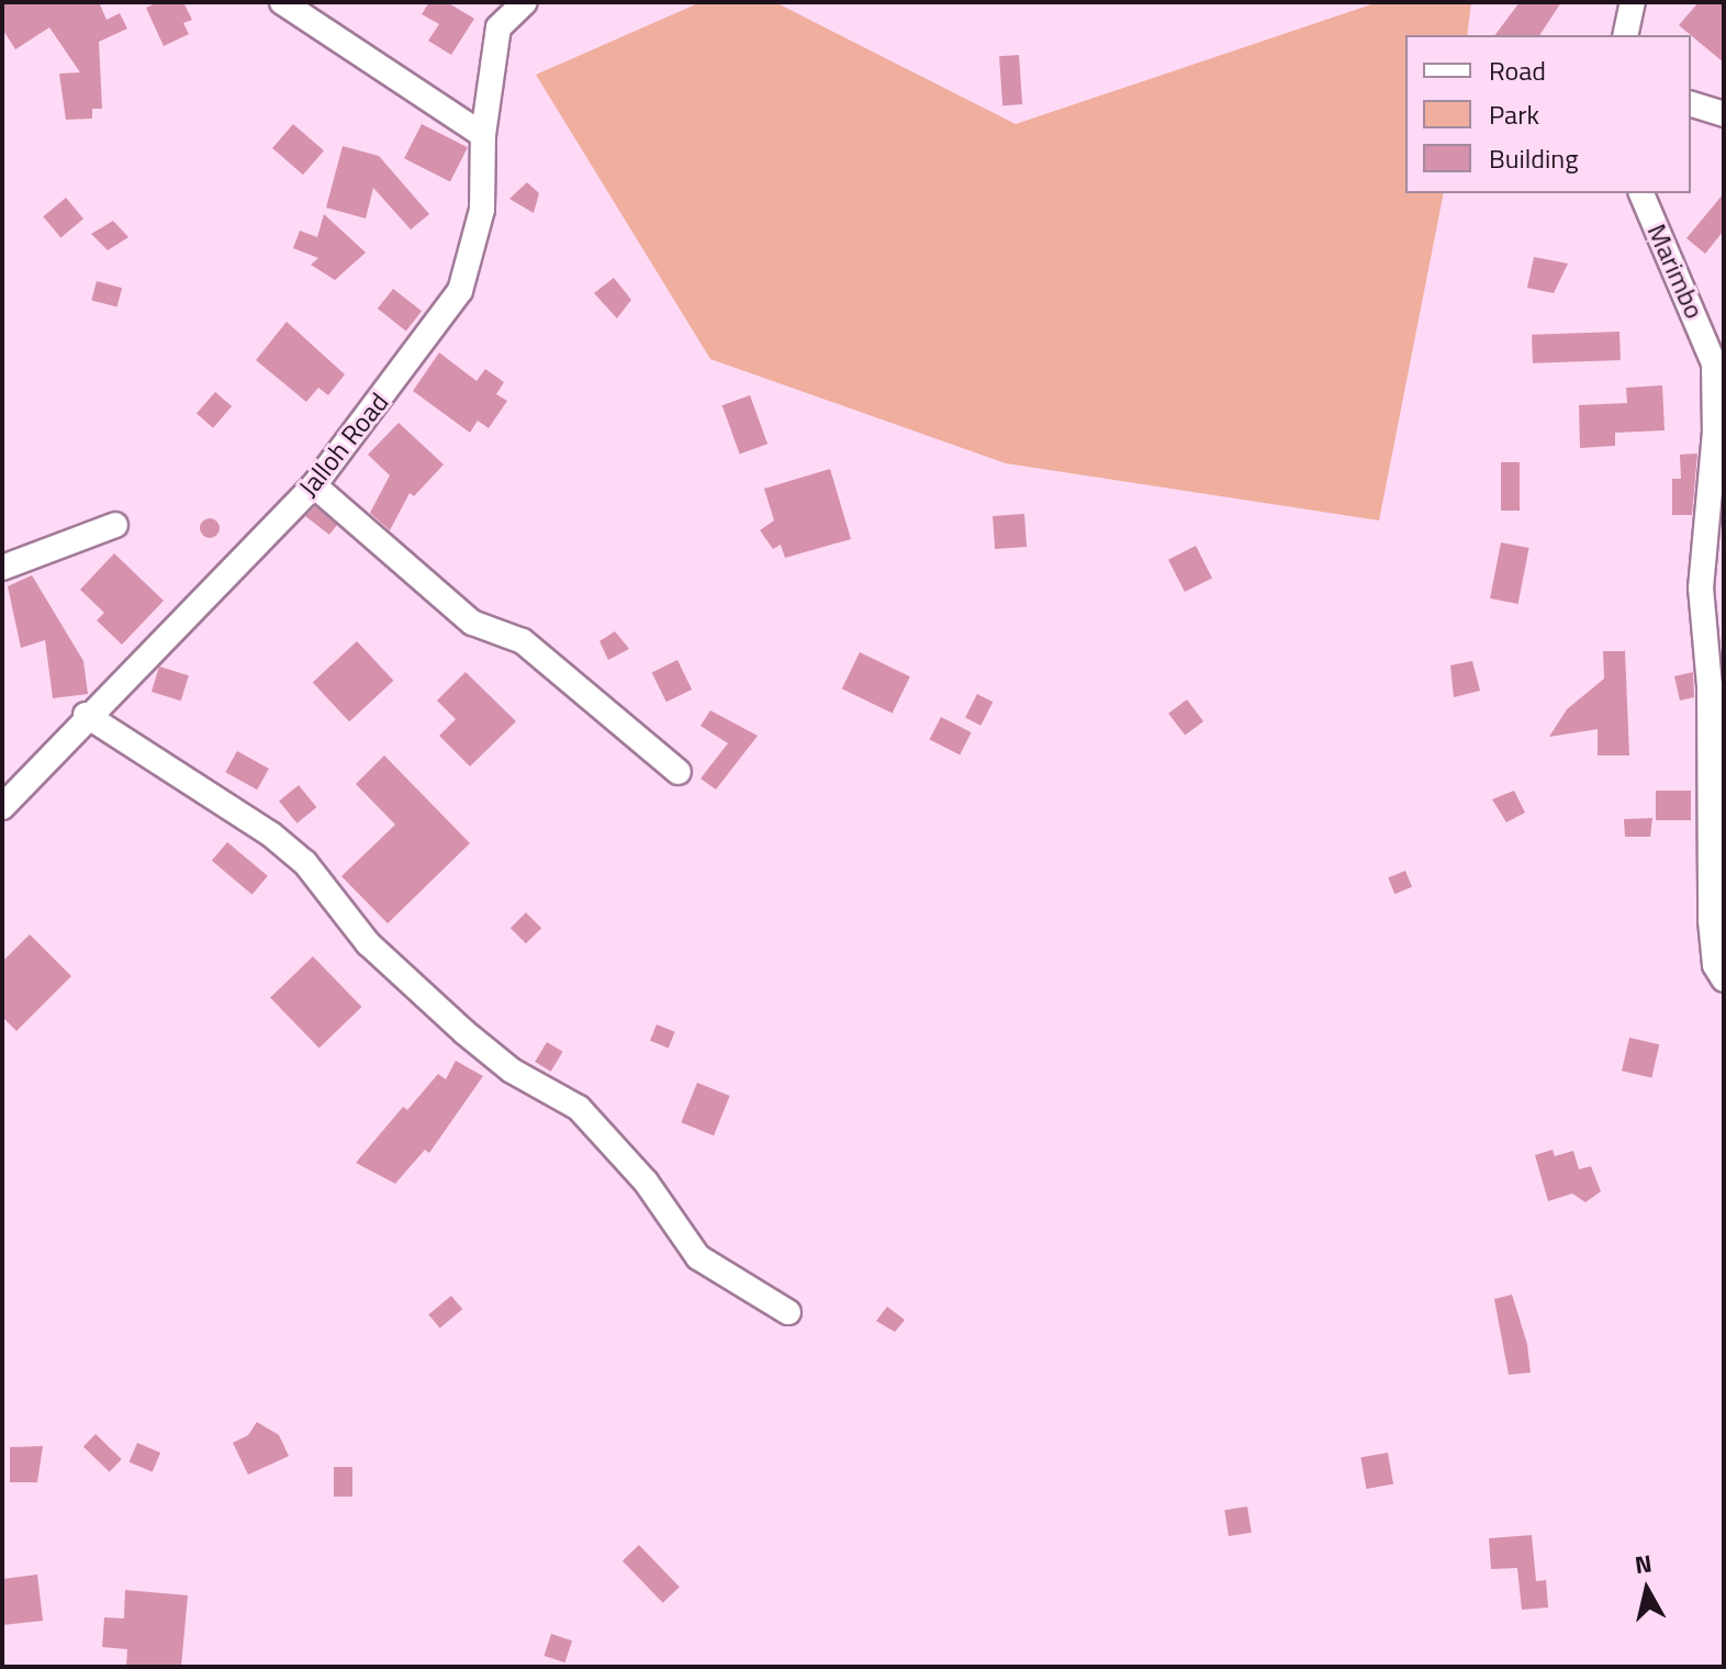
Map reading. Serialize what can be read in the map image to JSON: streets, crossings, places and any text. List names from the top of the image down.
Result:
{
  "streets": {
    "street": ["Marimbo", "Jalloh Road"]
  },
  "legend": ["Road", "Park", "Building"],
  "north": "top"
}
